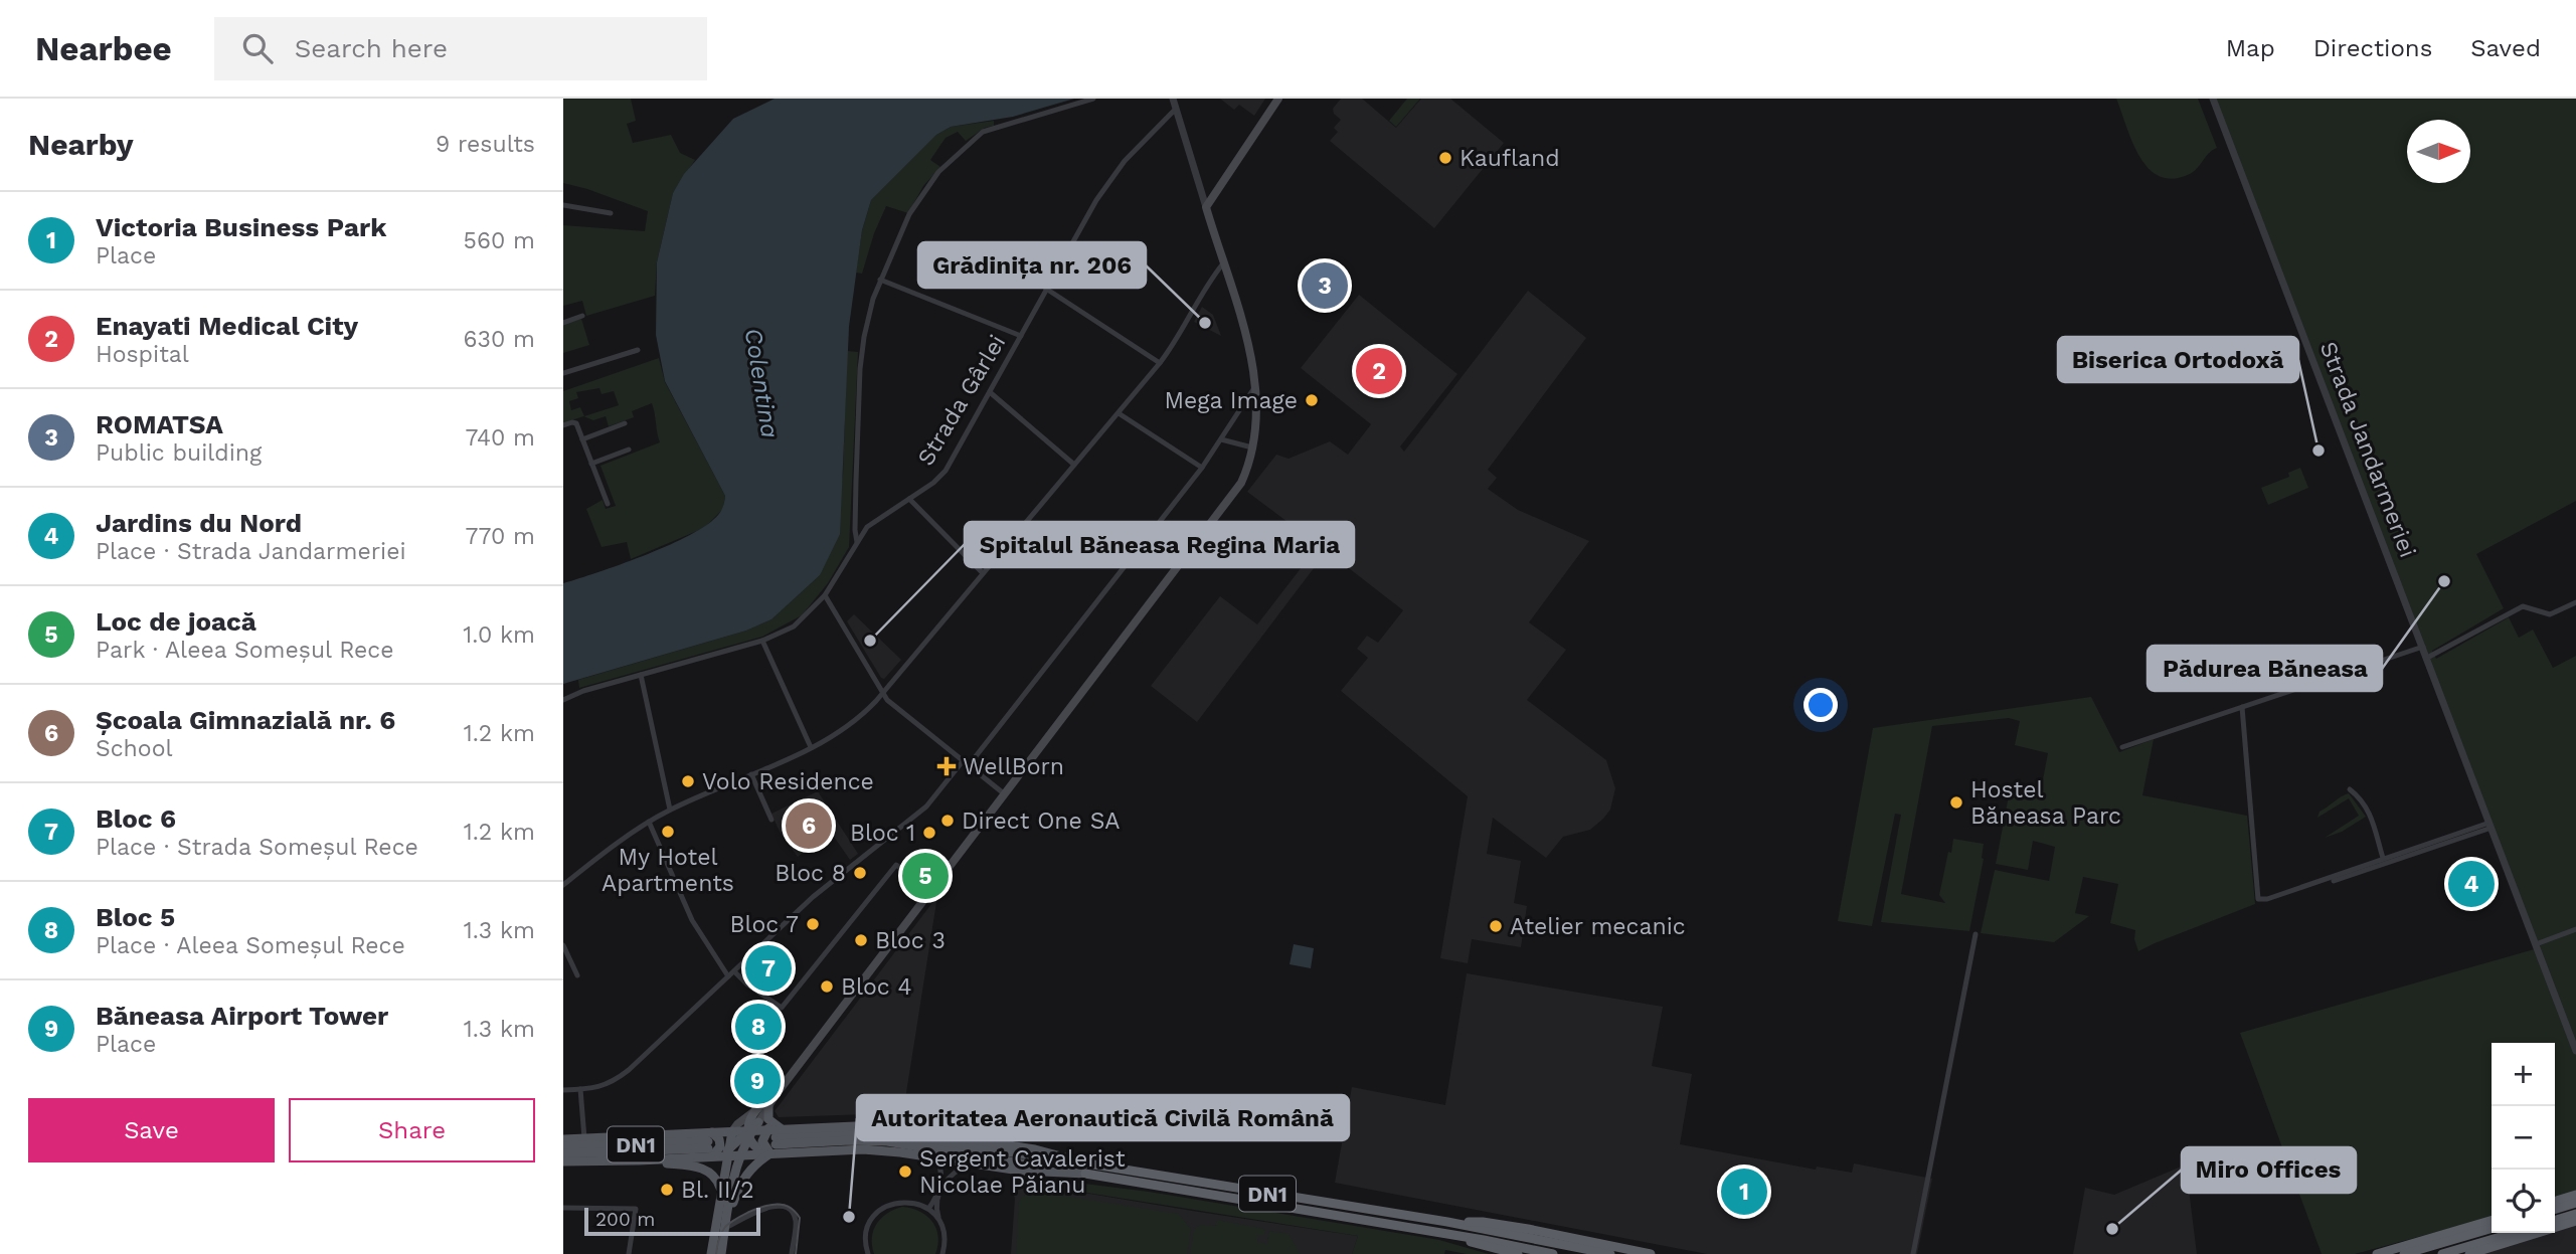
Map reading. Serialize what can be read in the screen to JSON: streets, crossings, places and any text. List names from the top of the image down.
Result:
{
  "streets": {
    "highway": ["DN1"],
    "street": ["Strada Gârlei", "Strada Jandarmeriei"]
  },
  "water": ["Colentina"],
  "places": {
    "other": [
      "Kaufland",
      "Grădinița nr. 206",
      "Mega Image",
      "Biserica Ortodoxă",
      "Pădurea Băneasa",
      "Spitalul Băneasa Regina Maria",
      "Volo Residence",
      "Hostel Băneasa Parc",
      "Direct One SA",
      "My Hotel Apartments",
      "Bloc 1",
      "Bloc 8",
      "Bloc 7",
      "Atelier mecanic",
      "Bloc 3",
      "Bloc 4",
      "Sergent Cavalerist Nicolae Păianu",
      "Bl. II/2",
      "Autoritatea Aeronautică Civilă Română",
      "Miro Offices"
    ],
    "health": ["WellBorn"]
  },
  "scale_bar": "200 m",
  "north": "right",
  "page": {
    "header": "Nearbee",
    "search": "Search here",
    "nav": ["Map", "Directions", "Saved"],
    "heading": ["Nearby", "9 results"],
    "list": [
      {
        "mark": "1",
        "name": "Victoria Business Park",
        "note": "Place",
        "value": "560 m"
      },
      {
        "mark": "2",
        "name": "Enayati Medical City",
        "note": "Hospital",
        "value": "630 m"
      },
      {
        "mark": "3",
        "name": "ROMATSA",
        "note": "Public building",
        "value": "740 m"
      },
      {
        "mark": "4",
        "name": "Jardins du Nord",
        "note": "Place · Strada Jandarmeriei",
        "value": "770 m"
      },
      {
        "mark": "5",
        "name": "Loc de joacă",
        "note": "Park · Aleea Someșul Rece",
        "value": "1.0 km"
      },
      {
        "mark": "6",
        "name": "Școala Gimnazială nr. 6",
        "note": "School",
        "value": "1.2 km"
      },
      {
        "mark": "7",
        "name": "Bloc 6",
        "note": "Place · Strada Someșul Rece",
        "value": "1.2 km"
      },
      {
        "mark": "8",
        "name": "Bloc 5",
        "note": "Place · Aleea Someșul Rece",
        "value": "1.3 km"
      },
      {
        "mark": "9",
        "name": "Băneasa Airport Tower",
        "note": "Place",
        "value": "1.3 km"
      }
    ],
    "pins": [
      "3",
      "2",
      "6",
      "5",
      "4",
      "7",
      "8",
      "9",
      "1"
    ],
    "map_buttons": ["+", "−"],
    "buttons": ["Save", "Share"],
    "scale": "200 m"
  }
}
